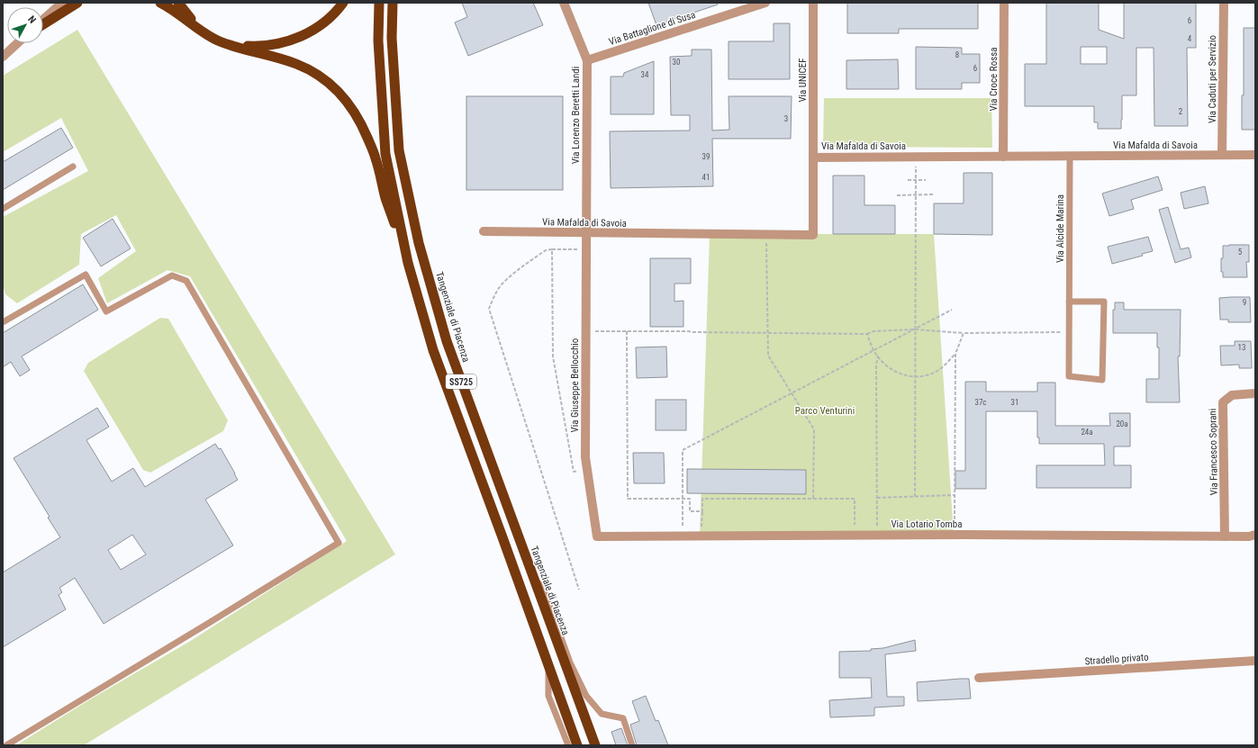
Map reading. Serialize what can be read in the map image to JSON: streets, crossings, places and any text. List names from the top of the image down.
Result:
{
  "streets": {
    "highway": ["Tangenziale di Piacenza", "SS725"],
    "street": [
      "Via Battaglione di Susa",
      "Via Croce Rossa",
      "Via Caduti per Servizio",
      "Via UNICEF",
      "Via Lorenzo Beretti Landi",
      "Via Mafalda di Savoia",
      "Via Giuseppe Bellocchio",
      "Via Francesco Soprani",
      "Via Lotario Tomba",
      "Stradello privato"
    ],
    "lane": ["Via Alcide Marina"]
  },
  "crossings": [
    ["Via Battaglione di Susa", "Via Lorenzo Beretti Landi"],
    ["Via Croce Rossa", "Via Mafalda di Savoia"],
    ["Via Caduti per Servizio", "Via Mafalda di Savoia"],
    ["Via UNICEF", "Via Mafalda di Savoia"],
    ["Via Lorenzo Beretti Landi", "Via Mafalda di Savoia"],
    ["Via Lorenzo Beretti Landi", "Via Giuseppe Bellocchio"],
    ["Via Mafalda di Savoia", "Via Alcide Marina"],
    ["Via Mafalda di Savoia", "Via Giuseppe Bellocchio"],
    ["Via Giuseppe Bellocchio", "Via Lotario Tomba"],
    ["Via Francesco Soprani", "Via Lotario Tomba"]
  ],
  "parks": ["Parco Venturini"],
  "house_numbers": [
    "6",
    "4",
    "8",
    "30",
    "6",
    "34",
    "2",
    "3",
    "39",
    "41",
    "5",
    "9",
    "13",
    "37c",
    "31",
    "20a",
    "24a"
  ],
  "north": "top right"
}
